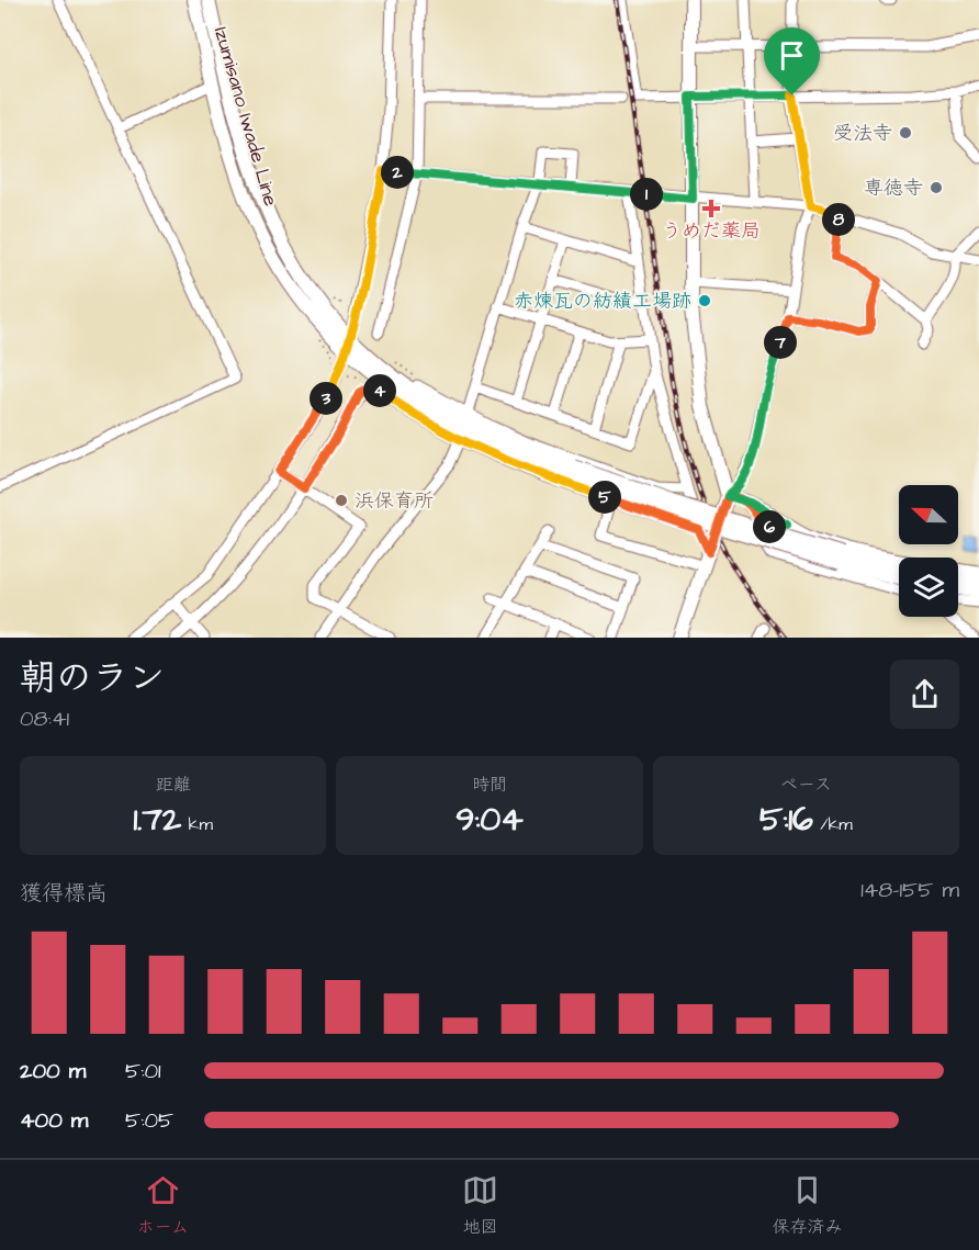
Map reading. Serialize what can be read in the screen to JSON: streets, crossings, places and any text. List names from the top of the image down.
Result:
{
  "streets": {
    "main road": ["Izumisano Iwade Line"]
  },
  "places": {
    "other": [
      "受法寺",
      "専徳寺",
      "赤煉瓦の紡績工場跡",
      "浜保育所"
    ],
    "health": ["うめだ薬局"]
  },
  "north": "left",
  "page": {
    "pins": [
      "2",
      "1",
      "8",
      "7",
      "4",
      "3",
      "5",
      "6"
    ],
    "heading": ["朝のラン", "08:41"],
    "stats": [
      ["距離", "1.72 km"],
      ["時間", "9:04"],
      ["ペース", "5:16 /km"]
    ],
    "chart": ["獲得標高", "148–155 m"],
    "list": [
      {
        "name": "200 m",
        "note": "5:01"
      },
      {
        "name": "400 m",
        "note": "5:05"
      }
    ],
    "tabs": ["ホーム", "地図", "保存済み"]
  }
}
